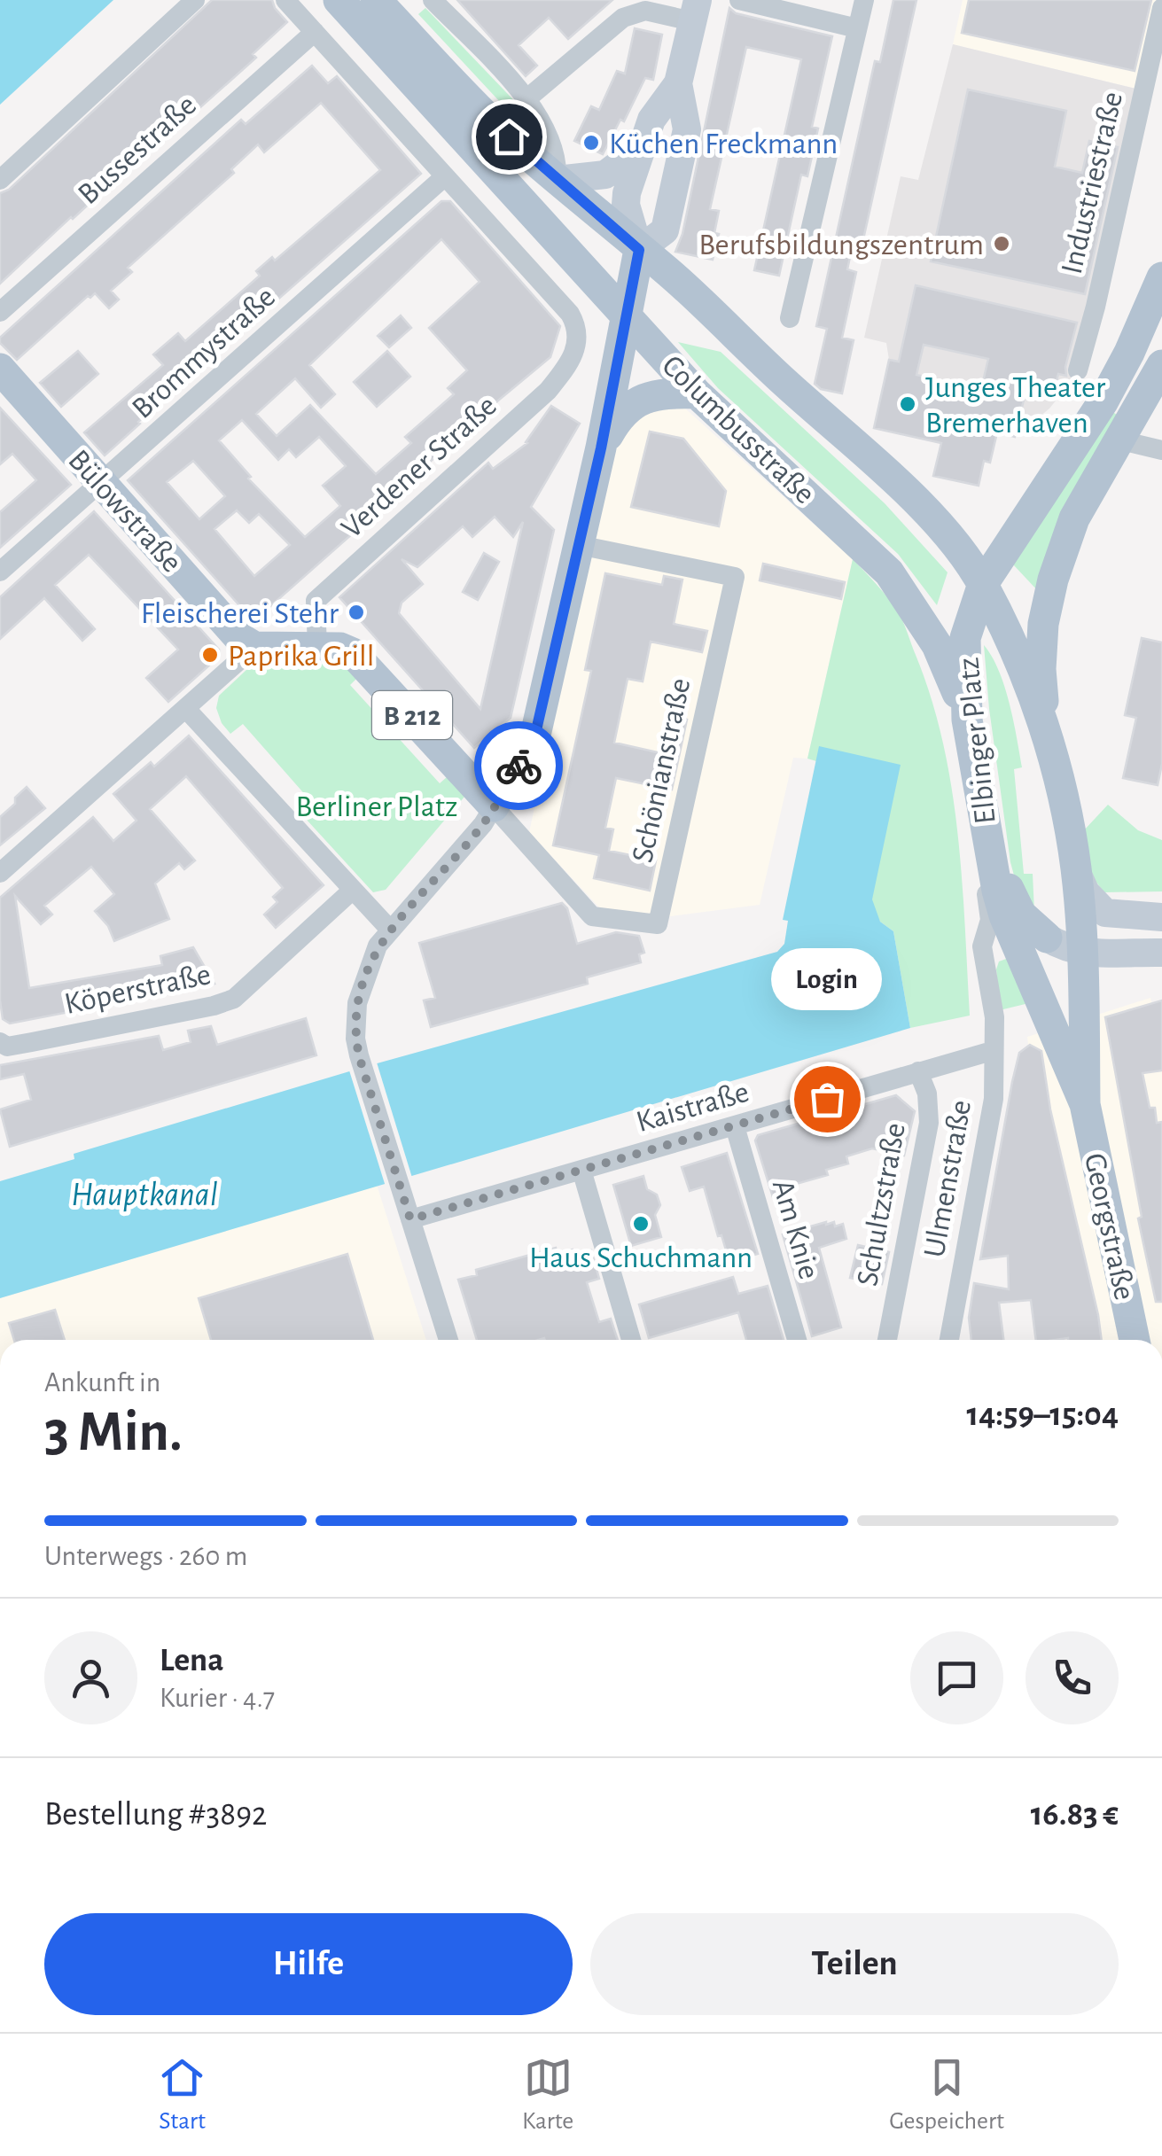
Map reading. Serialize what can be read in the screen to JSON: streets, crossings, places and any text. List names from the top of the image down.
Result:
{
  "streets": {
    "main road": [
      "Columbusstraße",
      "Bülowstraße",
      "B 212",
      "Elbinger Platz",
      "Georgstraße"
    ],
    "street": [
      "Bussestraße",
      "Industriestraße",
      "Brommystraße",
      "Verdener Straße",
      "Schönianstraße",
      "Köperstraße",
      "Kaistraße",
      "Ulmenstraße",
      "Schultzstraße",
      "Am Knie"
    ]
  },
  "crossings": [
    ["Brommystraße", "Verdener Straße"],
    ["Brommystraße", "Bülowstraße"],
    ["Columbusstraße", "Elbinger Platz"],
    ["Verdener Straße", "B 212"],
    ["Bülowstraße", "B 212"],
    ["B 212", "Schönianstraße"],
    ["Elbinger Platz", "Ulmenstraße"],
    ["Elbinger Platz", "Georgstraße"],
    ["Kaistraße", "Ulmenstraße"],
    ["Kaistraße", "Schultzstraße"],
    ["Kaistraße", "Am Knie"]
  ],
  "water": ["Hauptkanal"],
  "parks": ["Berliner Platz"],
  "places": [
    "Küchen Freckmann",
    "Berufsbildungszentrum",
    "Junges Theater Bremerhaven",
    "Fleischerei Stehr",
    "Paprika Grill",
    "Login",
    "Haus Schuchmann"
  ],
  "page": {
    "bubble": "Login",
    "heading": ["3 Min.", "Ankunft in", "14:59–15:04"],
    "panel": [
      "Lena",
      "Kurier · 4.7",
      "Bestellung #3892",
      "16.83 €"
    ],
    "bar": "Unterwegs · 260 m",
    "buttons": ["Hilfe", "Teilen"],
    "tabs": ["Start", "Karte", "Gespeichert"]
  }
}
